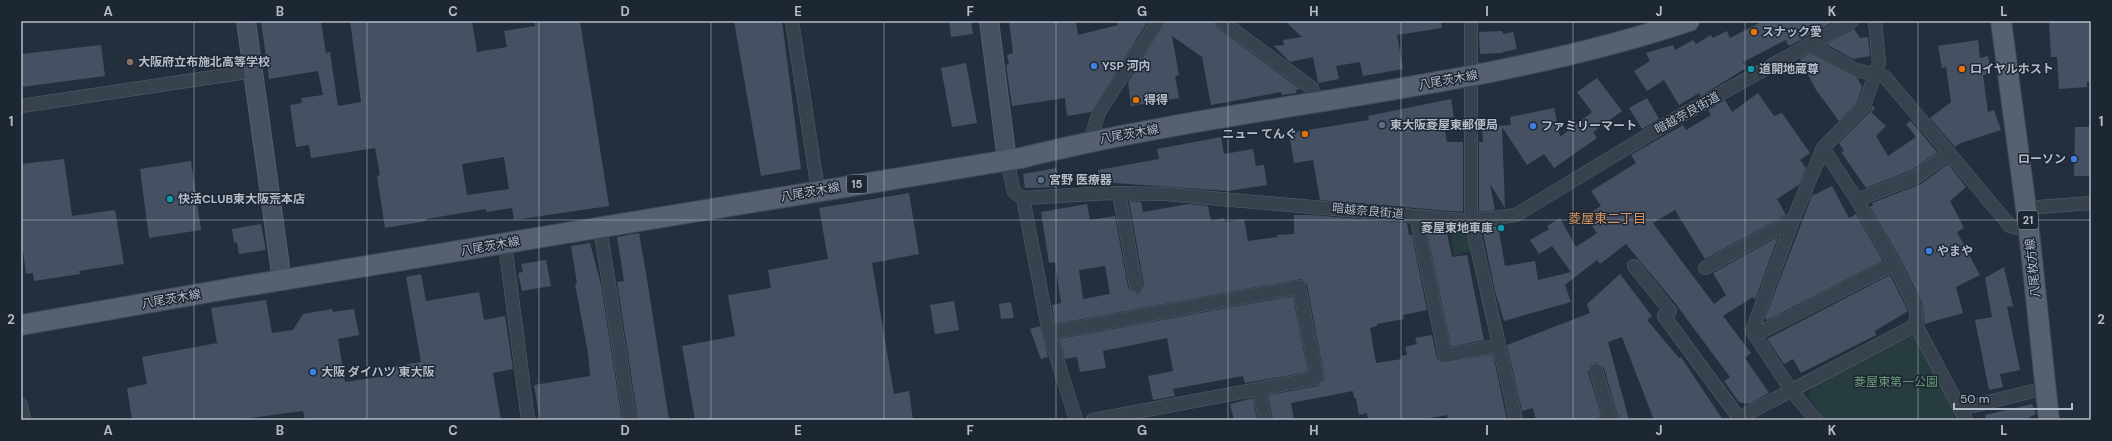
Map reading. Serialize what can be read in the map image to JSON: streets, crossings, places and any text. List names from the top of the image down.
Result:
{
  "streets": {
    "main road": [
      "八尾茨木線",
      "15",
      "21",
      "八尾枚方線"
    ],
    "street": ["暗越奈良街道"]
  },
  "districts": ["菱屋東二丁目"],
  "parks": ["菱屋東第一公園"],
  "places": [
    "スナック愛",
    "大阪府立布施北高等学校",
    "YSP 河内",
    "道開地蔵尊",
    "ロイヤルホスト",
    "得得",
    "東大阪菱屋東郵便局",
    "ファミリーマート",
    "ニュー てんぐ",
    "ローソン",
    "宮野 医療器",
    "快活CLUB東大阪荒本店",
    "菱屋東地車庫",
    "やまや",
    "大阪 ダイハツ 東大阪"
  ],
  "scale_bar": "50 m",
  "grid": {
    "columns": [
      "A",
      "B",
      "C",
      "D",
      "E",
      "F",
      "G",
      "H",
      "I",
      "J",
      "K",
      "L"
    ],
    "rows": ["1", "2"]
  }
}
